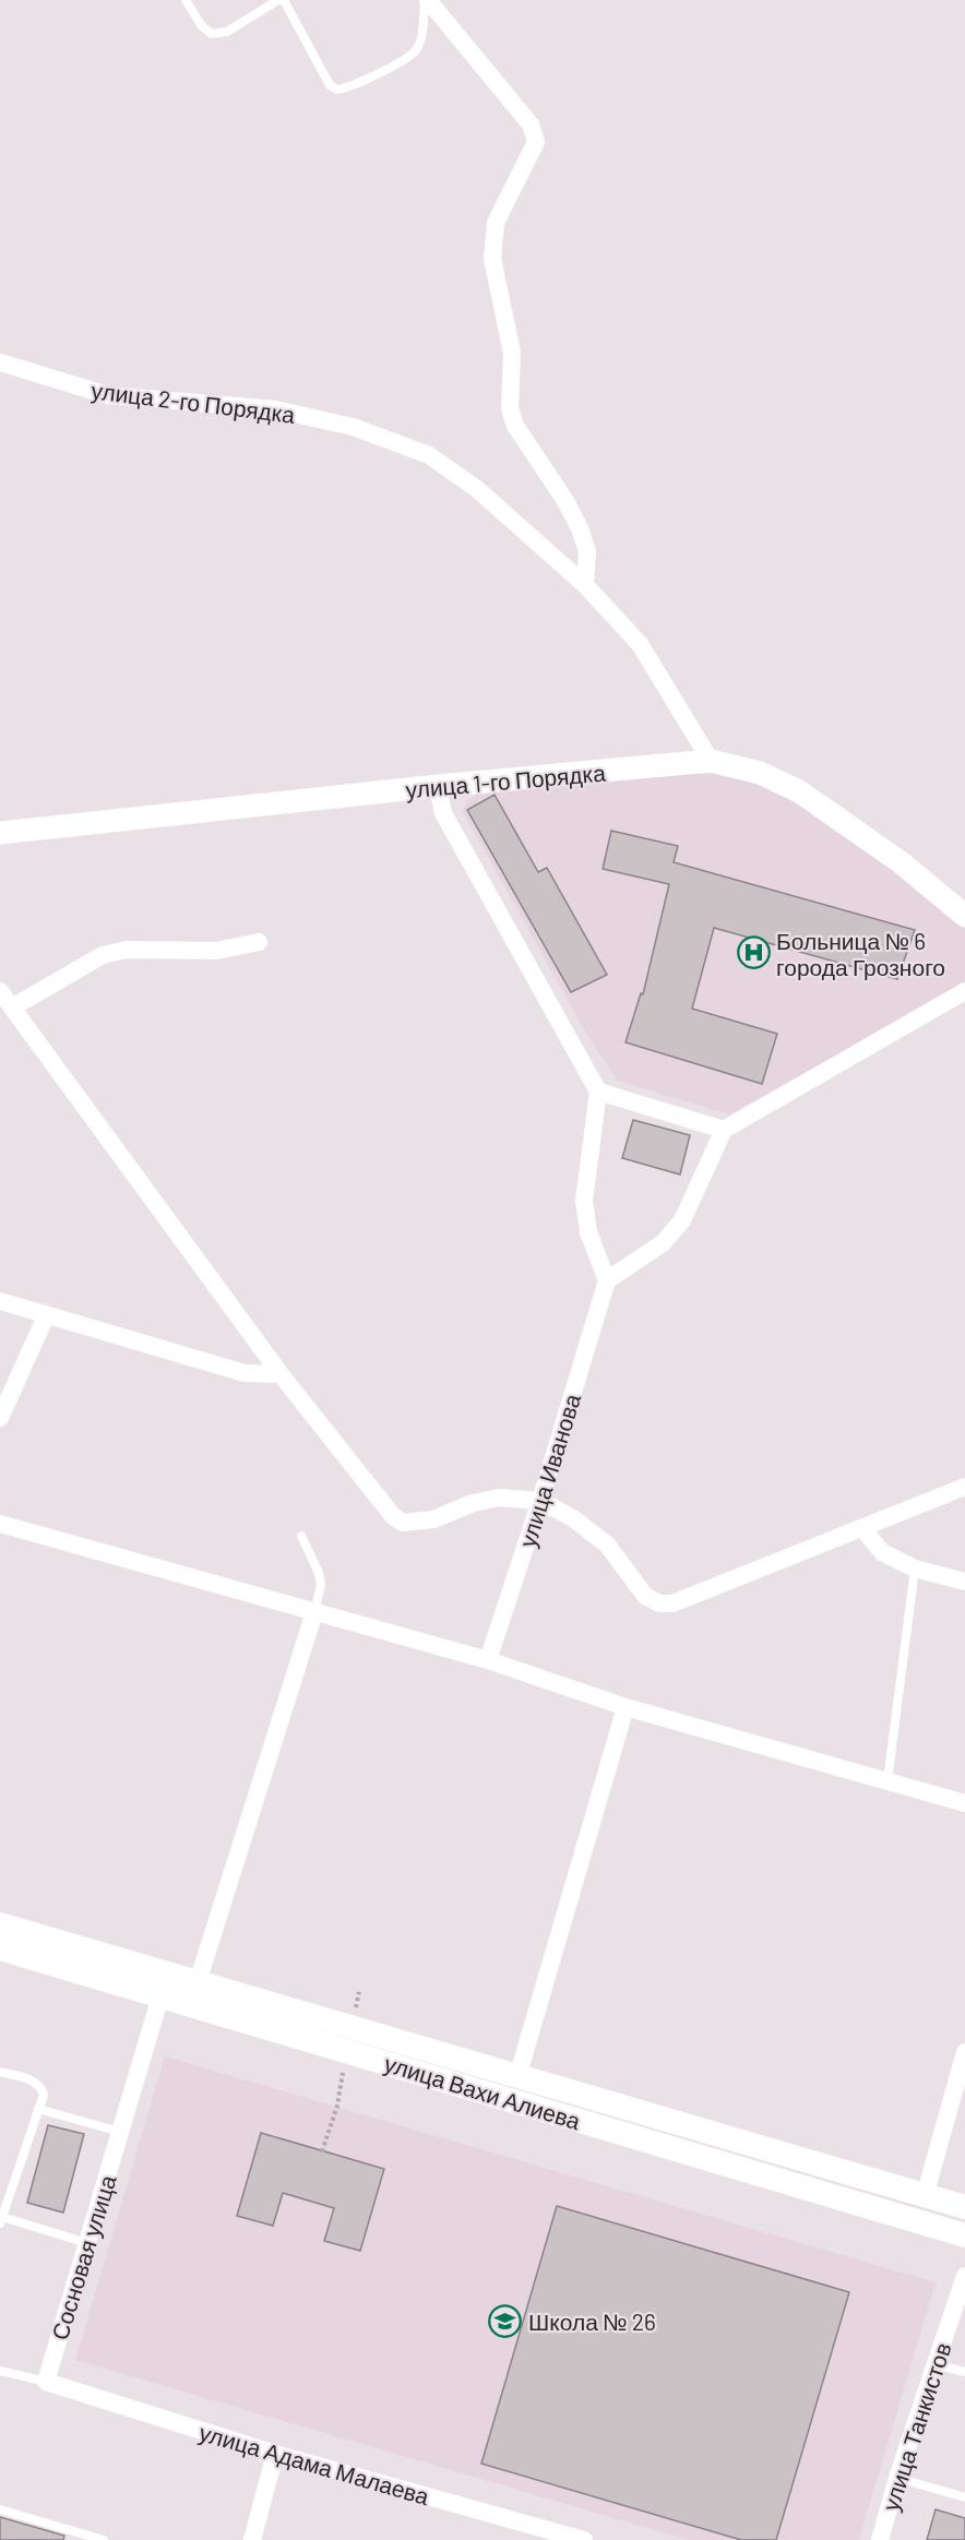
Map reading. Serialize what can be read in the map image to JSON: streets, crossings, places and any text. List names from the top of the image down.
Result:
{
  "streets": {
    "main road": ["улица Вахи Алиева"],
    "street": [
      "улица 2-го Порядка",
      "улица 1-го Порядка",
      "улица Иванова",
      "Сосновая улица",
      "улица Танкистов",
      "улица Адама Малаева"
    ]
  },
  "crossings": [
    ["улица 2-го Порядка", "улица 1-го Порядка"],
    ["улица Вахи Алиева", "Сосновая улица"],
    ["Сосновая улица", "улица Адама Малаева"]
  ],
  "places": {
    "hospital": ["Больница № 6 города Грозного"],
    "school or university": ["Школа № 26"]
  }
}
